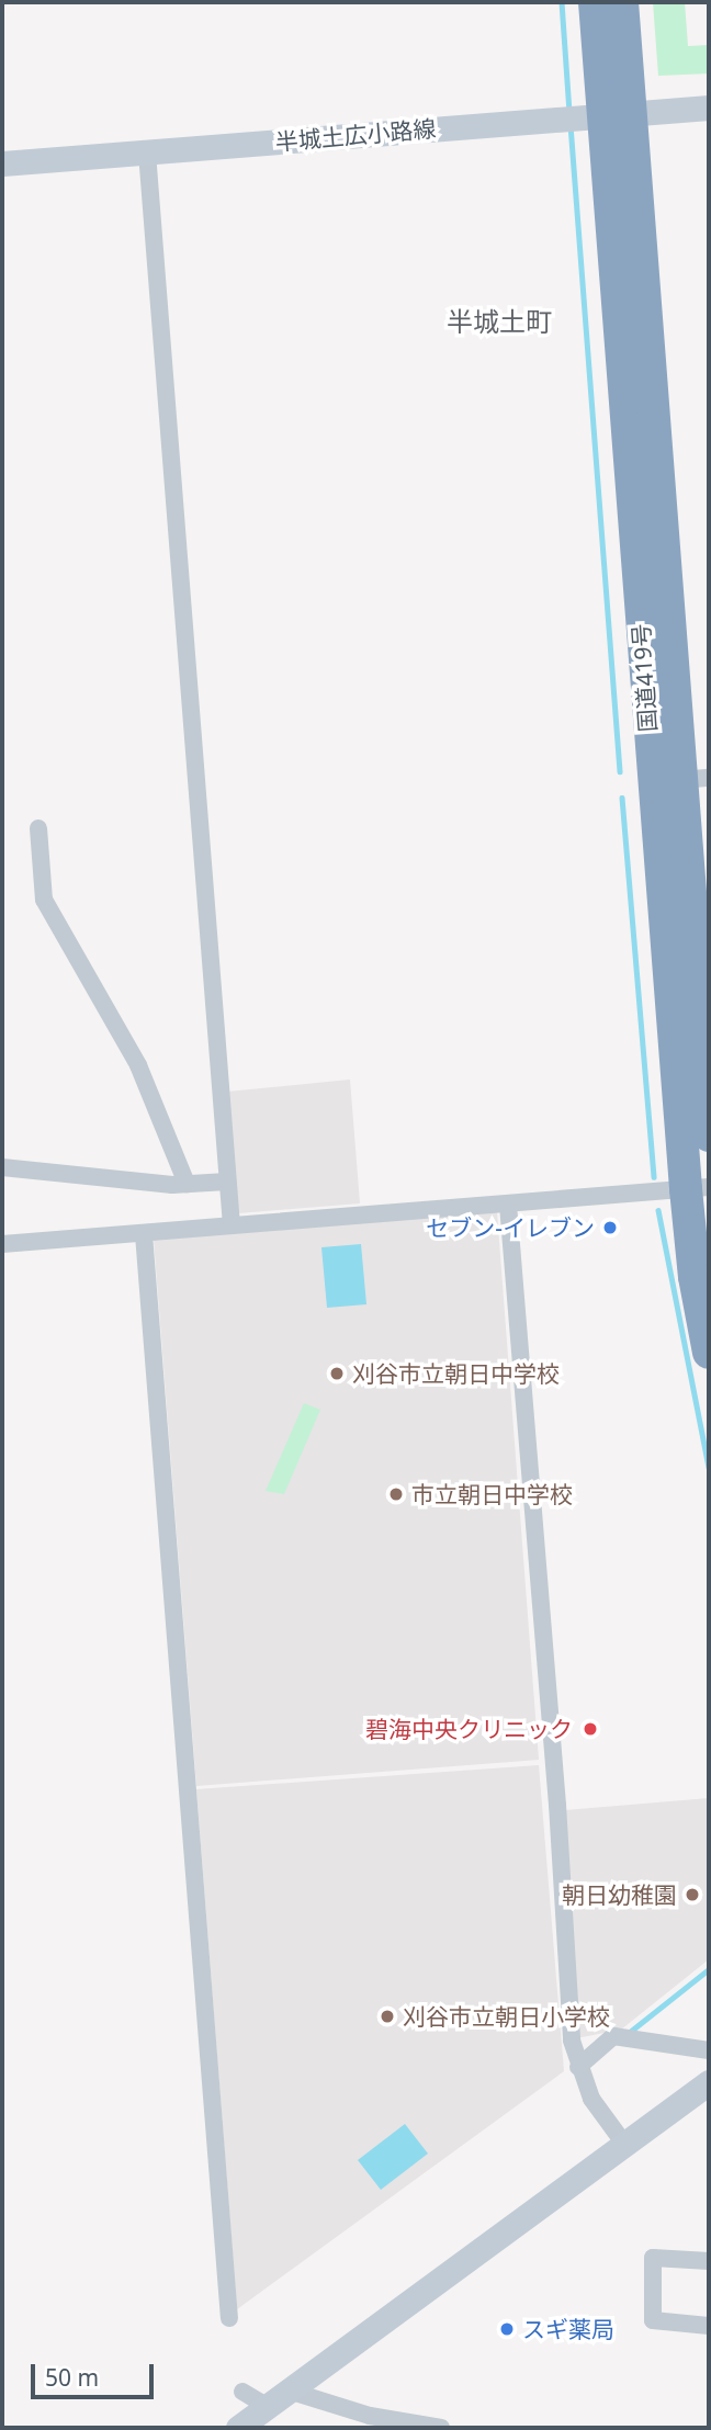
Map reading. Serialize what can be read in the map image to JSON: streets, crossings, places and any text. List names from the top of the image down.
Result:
{
  "streets": {
    "highway": ["国道419号"],
    "main road": ["半城土広小路線"]
  },
  "crossings": [
    ["半城土広小路線", "国道419号"]
  ],
  "districts": ["半城土町"],
  "places": [
    "セブン-イレブン",
    "刈谷市立朝日中学校",
    "市立朝日中学校",
    "碧海中央クリニック",
    "朝日幼稚園",
    "刈谷市立朝日小学校",
    "スギ薬局"
  ],
  "scale_bar": "50 m"
}
